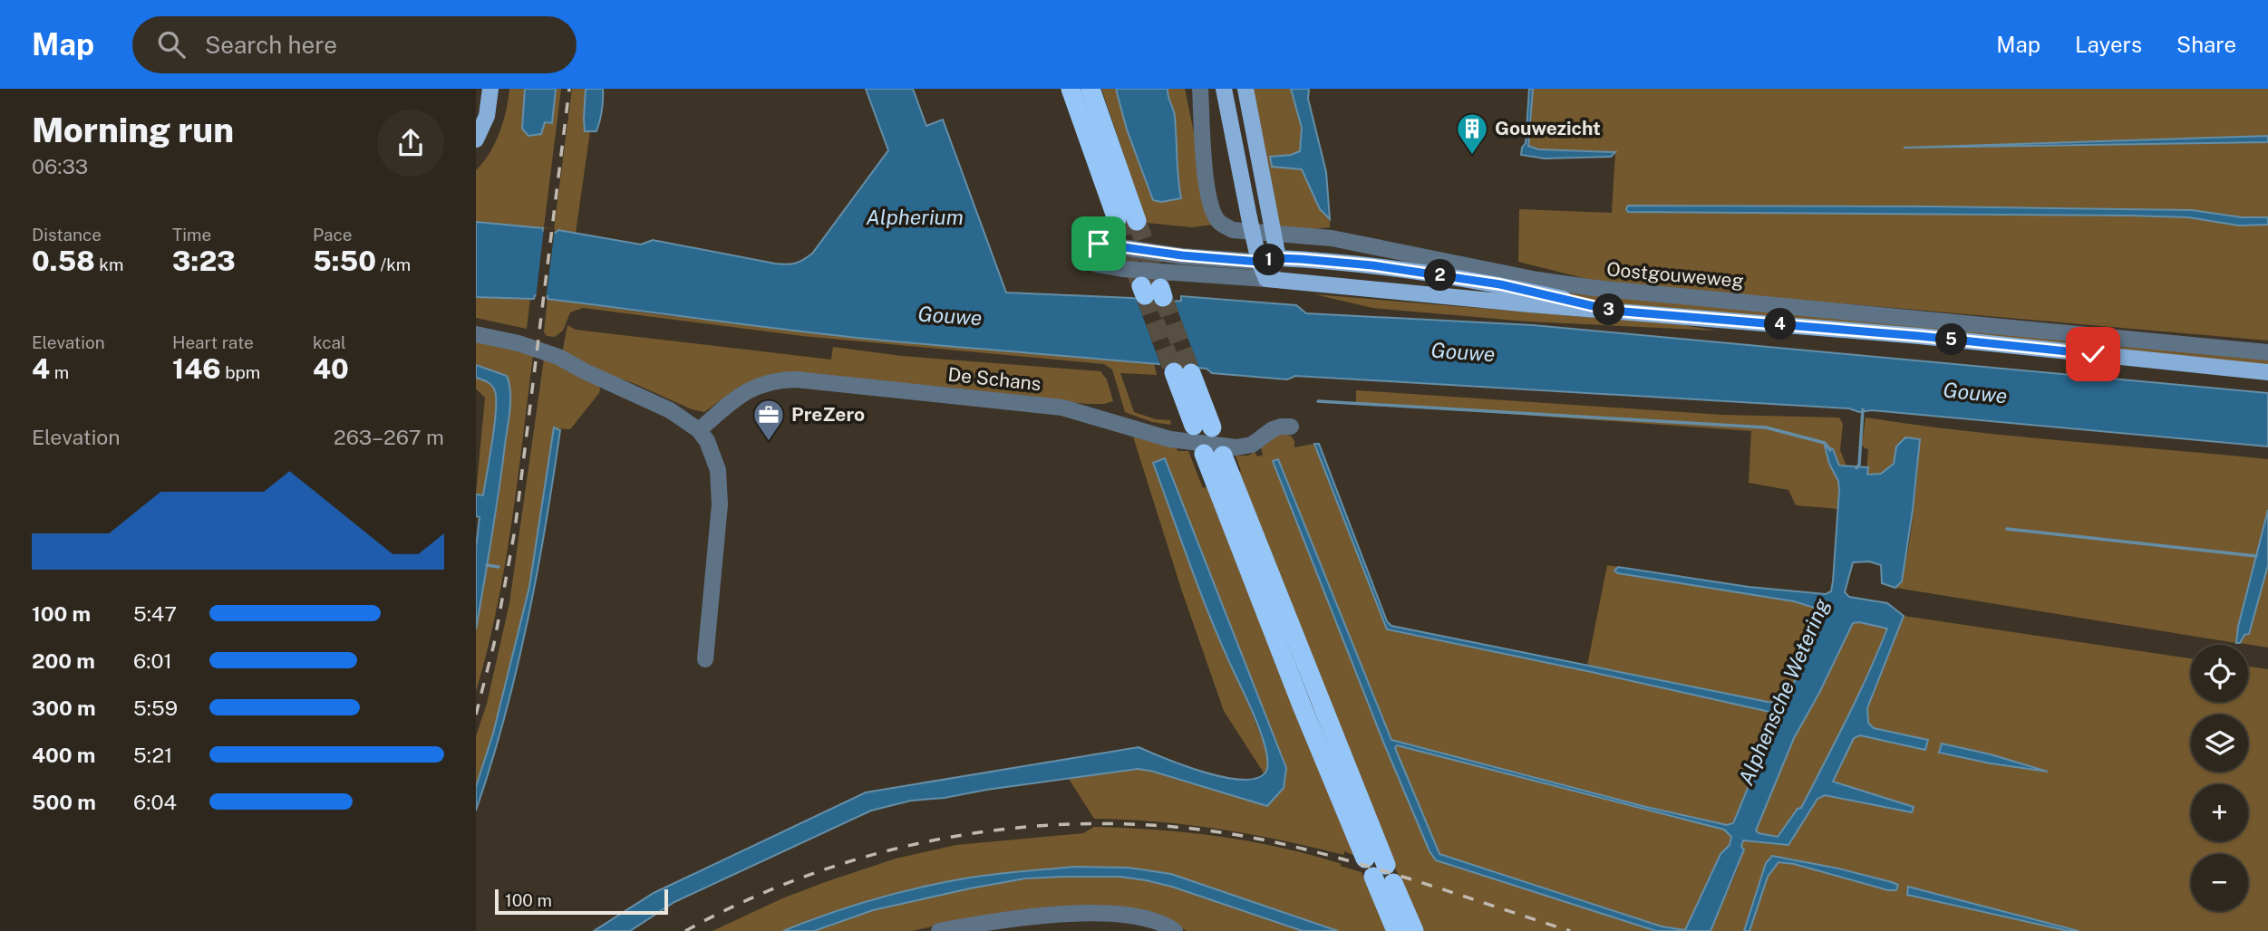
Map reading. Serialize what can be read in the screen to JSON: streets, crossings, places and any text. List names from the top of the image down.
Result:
{
  "streets": {
    "street": ["Oostgouweweg", "De Schans"]
  },
  "water": ["Alpherium", "Gouwe", "Alphensche Wetering"],
  "places": {
    "building": ["Gouwezicht"],
    "office": ["PreZero"]
  },
  "scale_bar": "100 m",
  "page": {
    "header": "Map",
    "search": "Search here",
    "nav": ["Map", "Layers", "Share"],
    "heading": ["Morning run", "06:33"],
    "stats": [
      ["Distance", "0.58 km"],
      ["Time", "3:23"],
      ["Pace", "5:50 /km"],
      ["Elevation", "4 m"],
      ["Heart rate", "146 bpm"],
      ["kcal", "40"]
    ],
    "pins": [
      "1",
      "2",
      "3",
      "4",
      "5"
    ],
    "chart": ["Elevation", "263–267 m"],
    "list": [
      {
        "name": "100 m",
        "note": "5:47"
      },
      {
        "name": "200 m",
        "note": "6:01"
      },
      {
        "name": "300 m",
        "note": "5:59"
      },
      {
        "name": "400 m",
        "note": "5:21"
      },
      {
        "name": "500 m",
        "note": "6:04"
      }
    ],
    "map_buttons": ["+", "−"],
    "scale": "100 m"
  }
}
